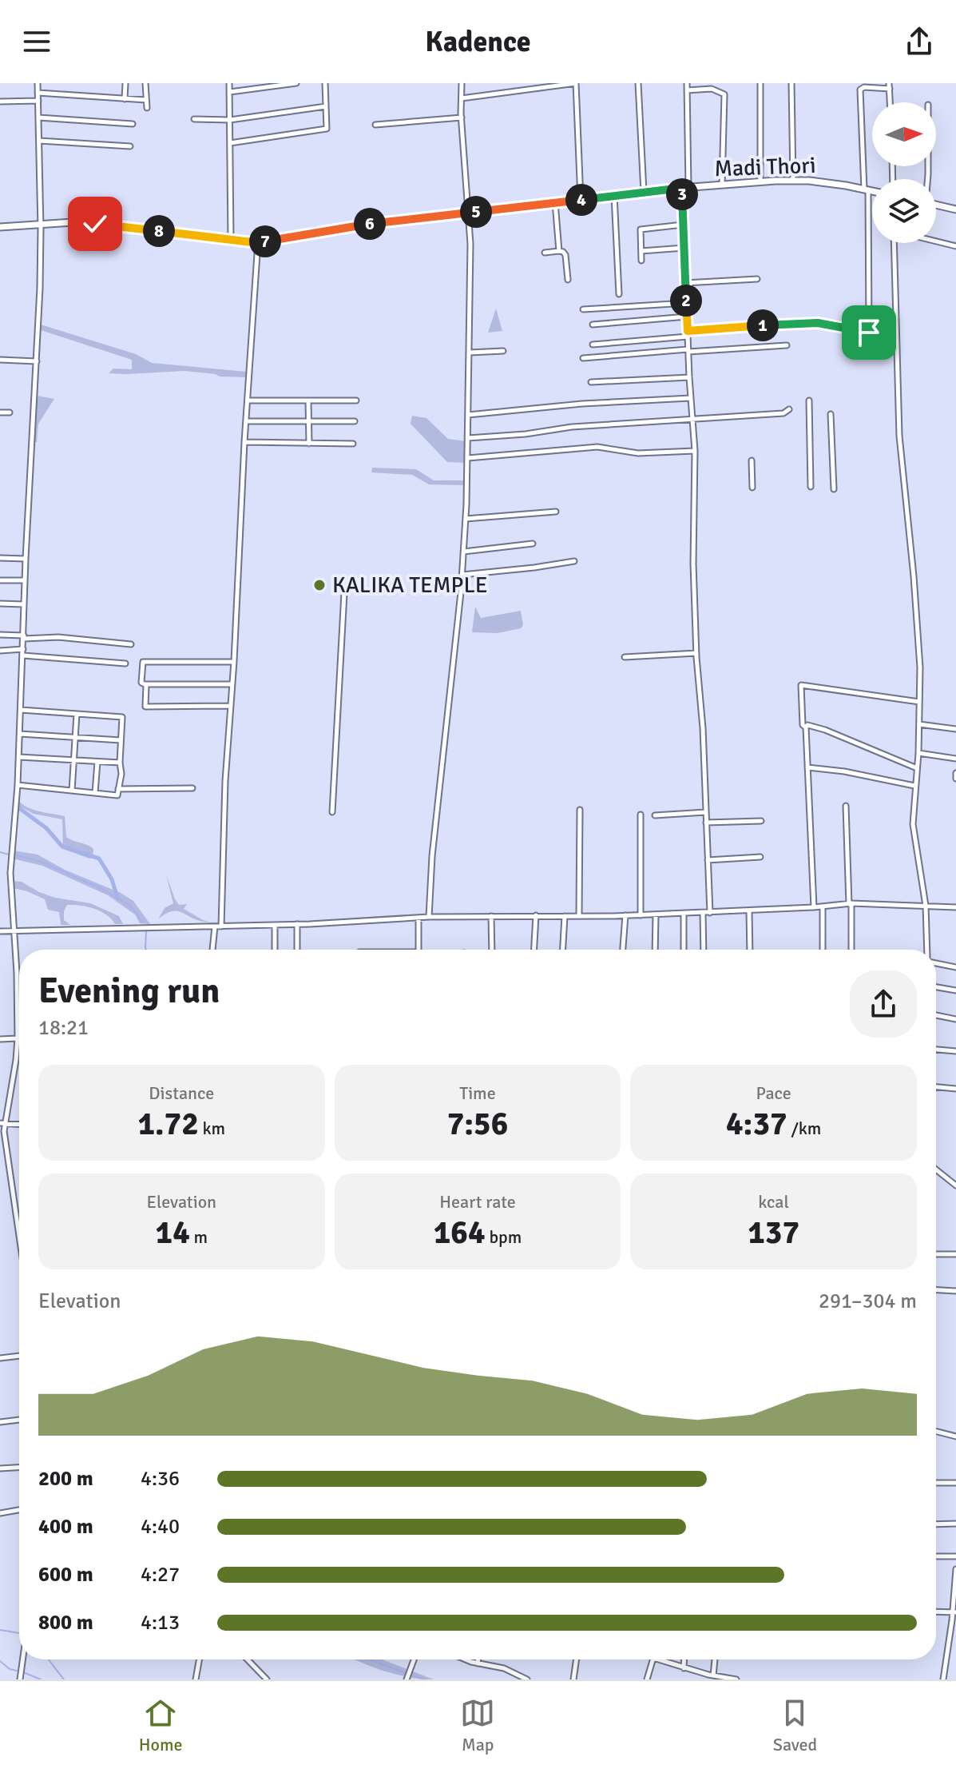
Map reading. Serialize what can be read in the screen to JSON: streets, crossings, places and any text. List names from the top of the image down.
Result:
{
  "streets": {
    "main road": ["Madi Thori"]
  },
  "places": ["KALIKA TEMPLE"],
  "north": "right",
  "page": {
    "header": "Kadence",
    "pins": [
      "3",
      "4",
      "5",
      "6",
      "8",
      "7",
      "2",
      "1"
    ],
    "heading": ["Evening run", "18:21"],
    "stats": [
      ["Distance", "1.72 km"],
      ["Time", "7:56"],
      ["Pace", "4:37 /km"],
      ["Elevation", "14 m"],
      ["Heart rate", "164 bpm"],
      ["kcal", "137"]
    ],
    "chart": ["Elevation", "291–304 m"],
    "list": [
      {
        "name": "200 m",
        "note": "4:36"
      },
      {
        "name": "400 m",
        "note": "4:40"
      },
      {
        "name": "600 m",
        "note": "4:27"
      },
      {
        "name": "800 m",
        "note": "4:13"
      }
    ],
    "tabs": ["Home", "Map", "Saved"]
  }
}
